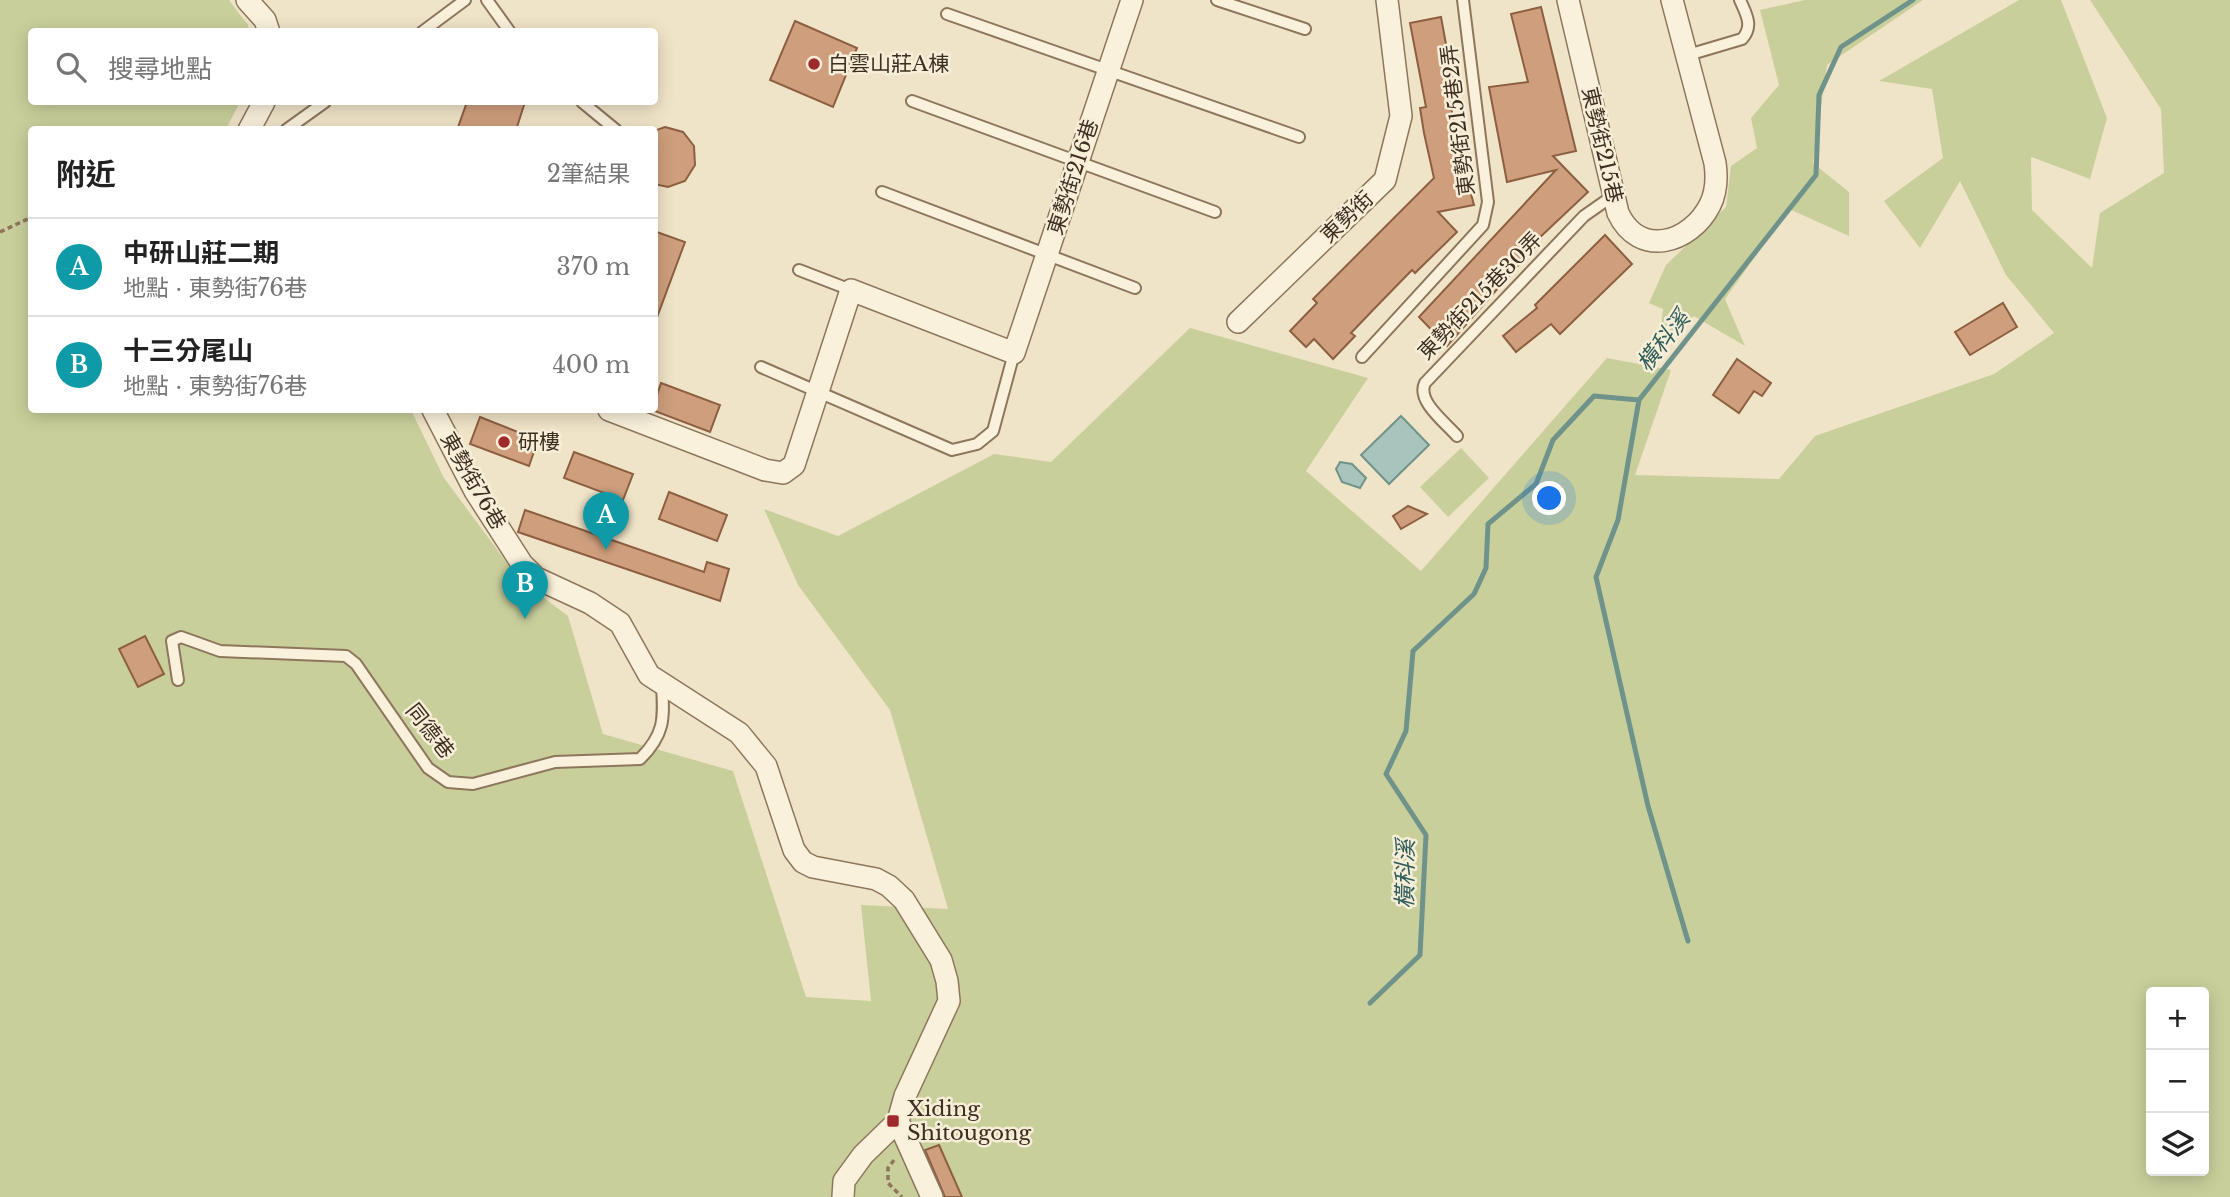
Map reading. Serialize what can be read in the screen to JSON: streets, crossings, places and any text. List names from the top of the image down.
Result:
{
  "streets": {
    "street": [
      "東勢街215巷",
      "東勢街216巷",
      "東勢街",
      "東勢街76巷"
    ],
    "lane": ["東勢街215巷2弄", "東勢街215巷30弄", "同德巷"]
  },
  "crossings": [
    ["東勢街215巷", "東勢街215巷30弄"],
    ["東勢街76巷", "同德巷"]
  ],
  "water": ["橫科溪"],
  "places": {
    "other": ["白雲山莊A棟", "研樓"],
    "transit": ["Xiding Shitougong"]
  },
  "page": {
    "search": "搜尋地點",
    "heading": ["附近", "2筆結果"],
    "list": [
      {
        "mark": "A",
        "name": "中研山莊二期",
        "note": "地點 · 東勢街76巷",
        "value": "370 m"
      },
      {
        "mark": "B",
        "name": "十三分尾山",
        "note": "地點 · 東勢街76巷",
        "value": "400 m"
      }
    ],
    "pins": ["A", "B"],
    "map_buttons": ["+", "−"]
  }
}
